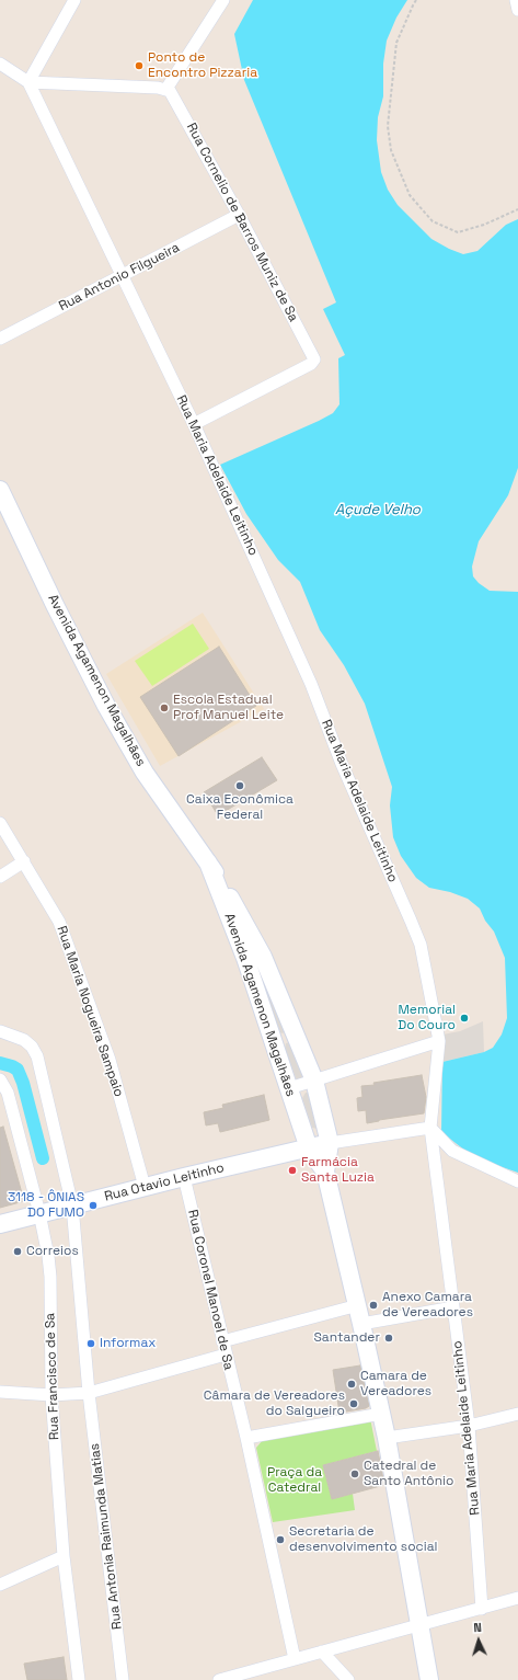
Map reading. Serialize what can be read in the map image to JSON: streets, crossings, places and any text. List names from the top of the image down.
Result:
{
  "streets": {
    "main road": ["Avenida Agamenon Magalhães", "Rua Otavio Leitinho"],
    "street": [
      "Rua Cornelio de Barros Muniz de Sa",
      "Rua Antonio Filgueira",
      "Rua Maria Adelaide Leitinho",
      "Rua Maria Nogueira Sampaio",
      "Rua Coronel Manoel de Sa",
      "Rua Francisco de Sa",
      "Rua Antonia Raimunda Matias"
    ]
  },
  "crossings": [
    ["Rua Cornelio de Barros Muniz de Sa", "Rua Antonio Filgueira"],
    ["Rua Cornelio de Barros Muniz de Sa", "Rua Maria Adelaide Leitinho"],
    ["Rua Antonio Filgueira", "Rua Maria Adelaide Leitinho"],
    ["Avenida Agamenon Magalhães", "Rua Otavio Leitinho"],
    ["Rua Maria Nogueira Sampaio", "Rua Otavio Leitinho"],
    ["Rua Otavio Leitinho", "Rua Coronel Manoel de Sa"],
    ["Rua Otavio Leitinho", "Rua Francisco de Sa"],
    ["Rua Otavio Leitinho", "Rua Antonia Raimunda Matias"]
  ],
  "water": ["Açude Velho"],
  "parks": ["Praça da Catedral"],
  "places": [
    "Ponto de Encontro Pizzaria",
    "Escola Estadual Prof Manuel Leite",
    "Caixa Econômica Federal",
    "Memorial Do Couro",
    "Farmácia Santa Luzia",
    "3118 - ÔNIAS DO FUMO",
    "Correios",
    "Anexo Camara de Vereadores",
    "Santander",
    "Informax",
    "Camara de Vereadores",
    "Câmara de Vereadores do Salgueiro",
    "Catedral de Santo Antônio",
    "Secretaria de desenvolvimento social"
  ],
  "north": "top"
}
